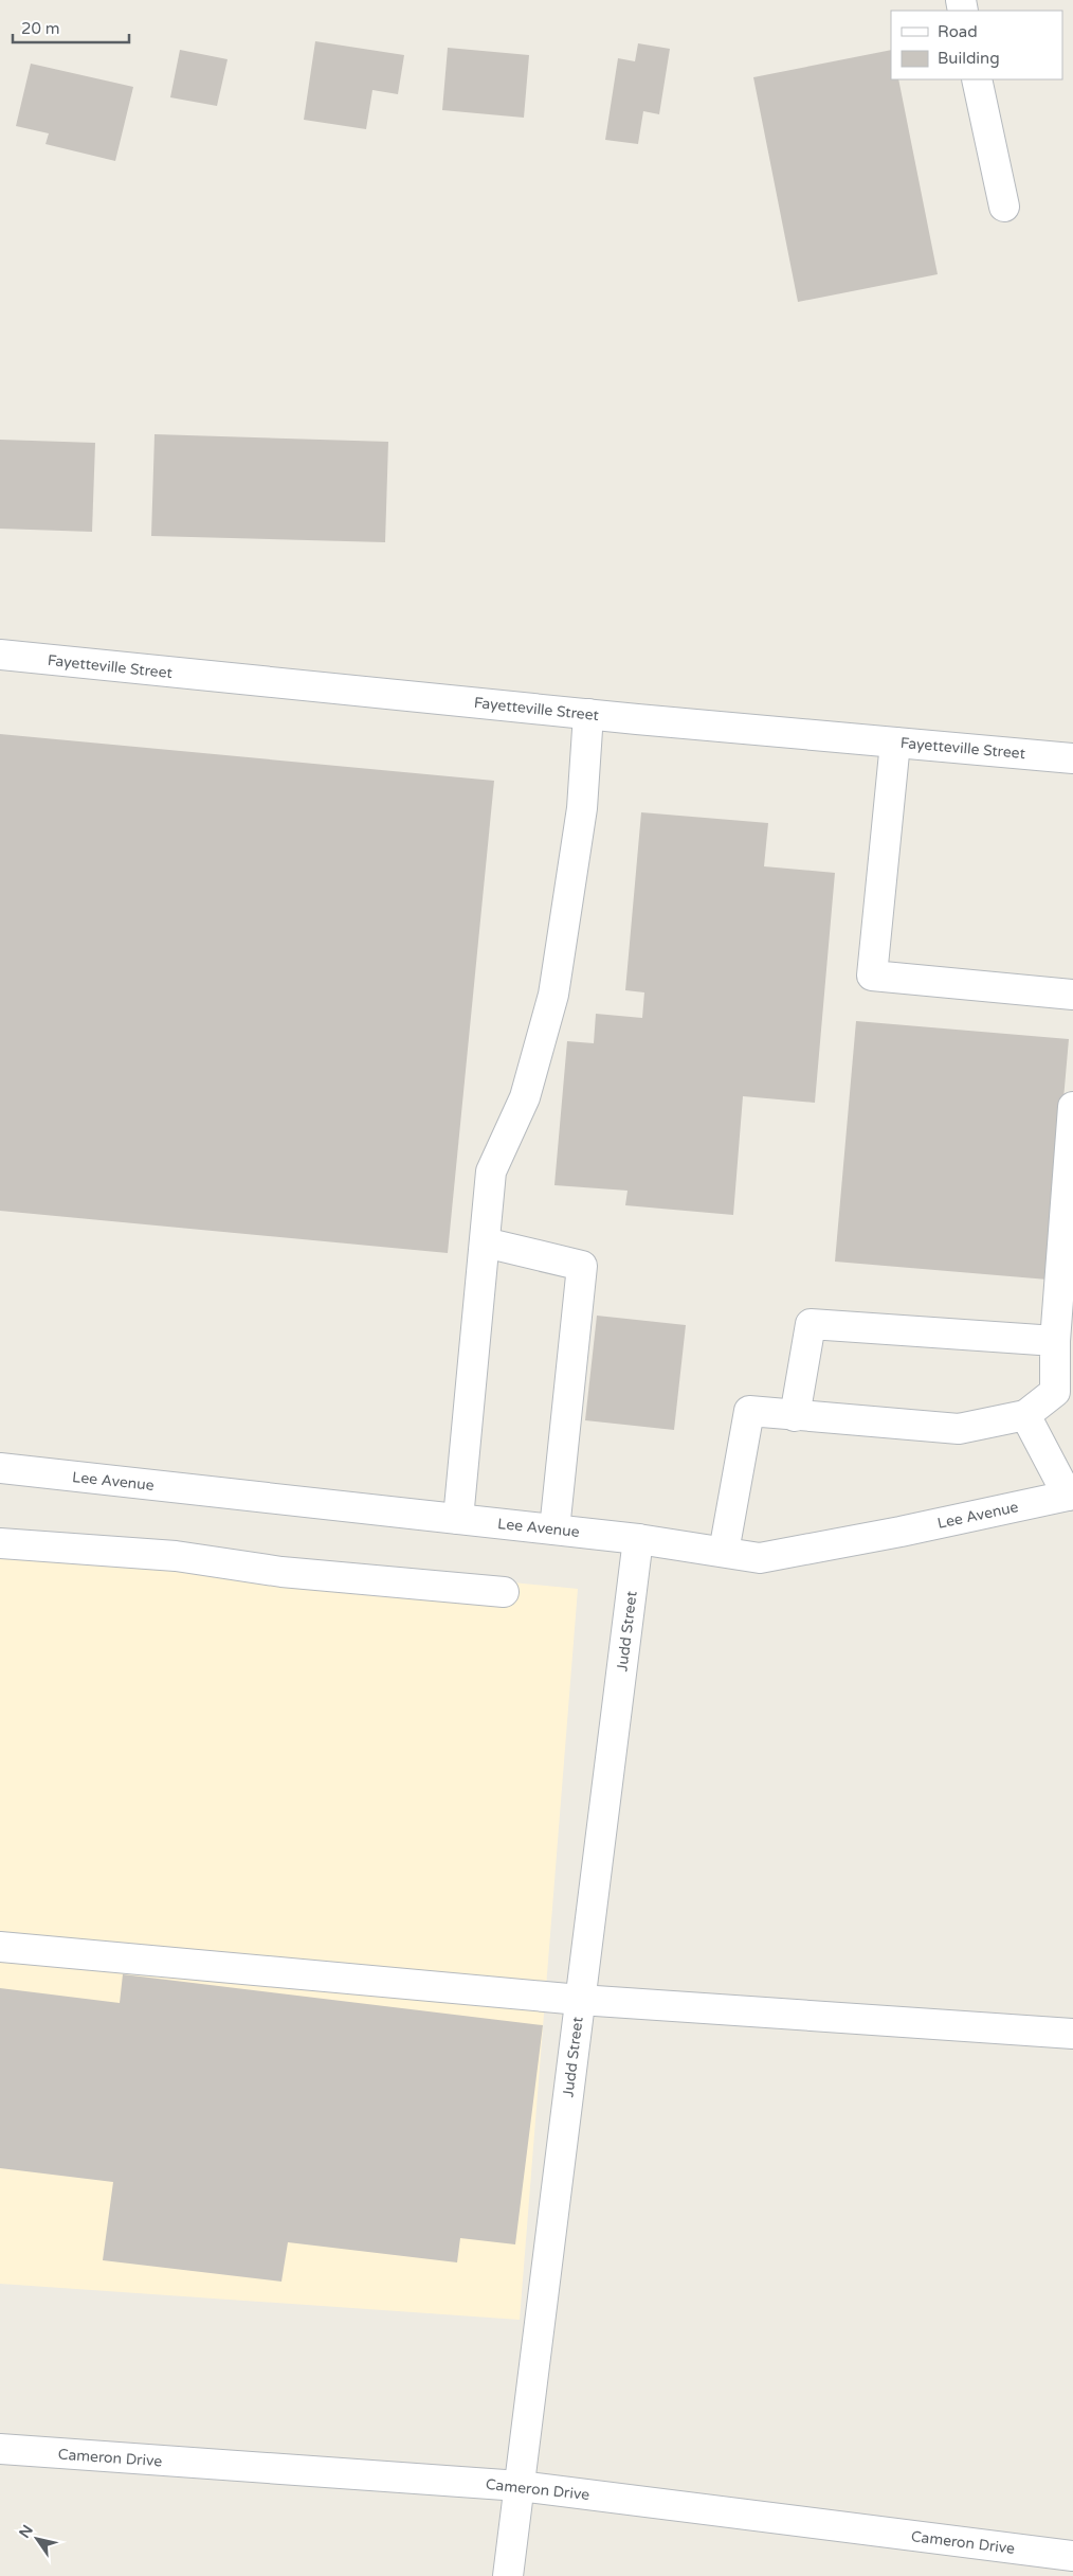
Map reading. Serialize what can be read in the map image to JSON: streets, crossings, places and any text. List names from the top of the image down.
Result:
{
  "streets": {
    "street": [
      "Fayetteville Street",
      "Lee Avenue",
      "Judd Street",
      "Cameron Drive"
    ]
  },
  "crossings": [
    ["Lee Avenue", "Judd Street"],
    ["Judd Street", "Cameron Drive"]
  ],
  "legend": ["Road", "Building"],
  "scale_bar": "20 m",
  "north": "top left"
}
